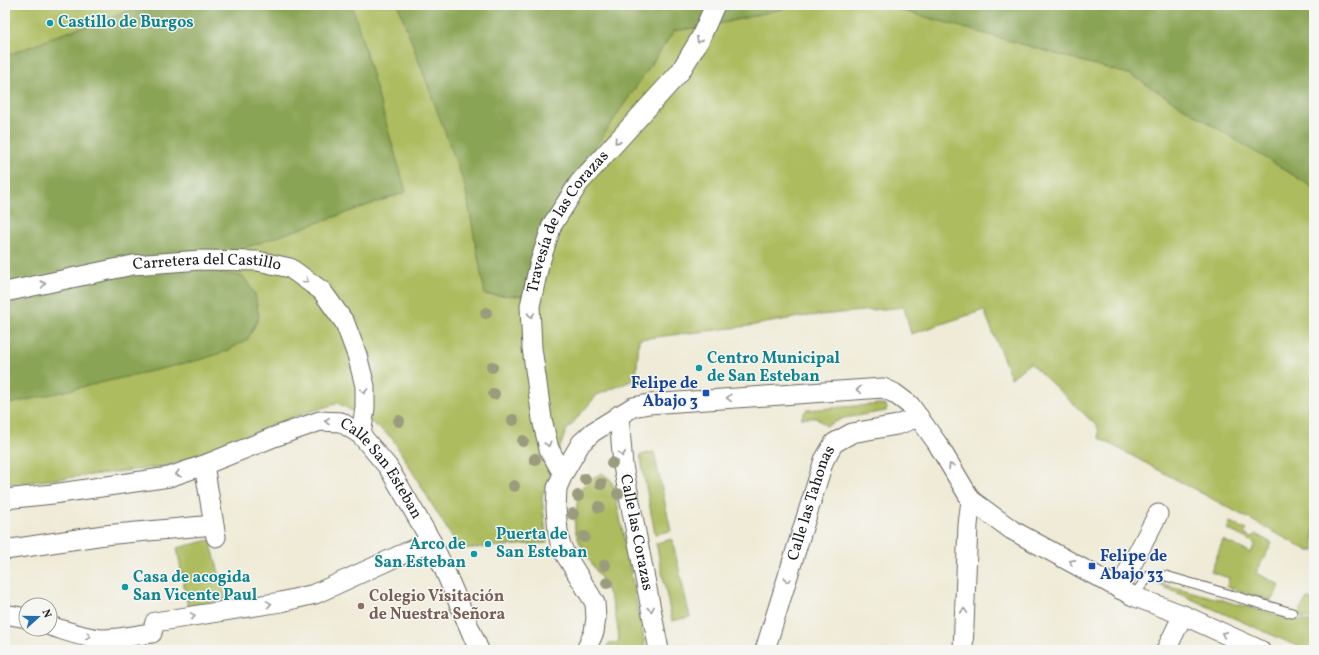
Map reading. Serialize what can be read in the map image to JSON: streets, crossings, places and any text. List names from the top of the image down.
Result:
{
  "streets": {
    "street": [
      "Travesía de las Corazas",
      "Carretera del Castillo",
      "Calle San Esteban",
      "Calle las Tahonas",
      "Calle las Corazas"
    ]
  },
  "crossings": [
    ["Carretera del Castillo", "Calle San Esteban"]
  ],
  "one_way": ["Travesía de las Corazas", "Calle las Tahonas"],
  "places": {
    "other": [
      "Castillo de Burgos",
      "Centro Municipal de San Esteban",
      "Puerta de San Esteban",
      "Arco de San Esteban",
      "Casa de acogida San Vicente Paul",
      "Colegio Visitación de Nuestra Señora"
    ],
    "transit": ["Felipe de Abajo 3", "Felipe de Abajo 33"]
  },
  "north": "right"
}
